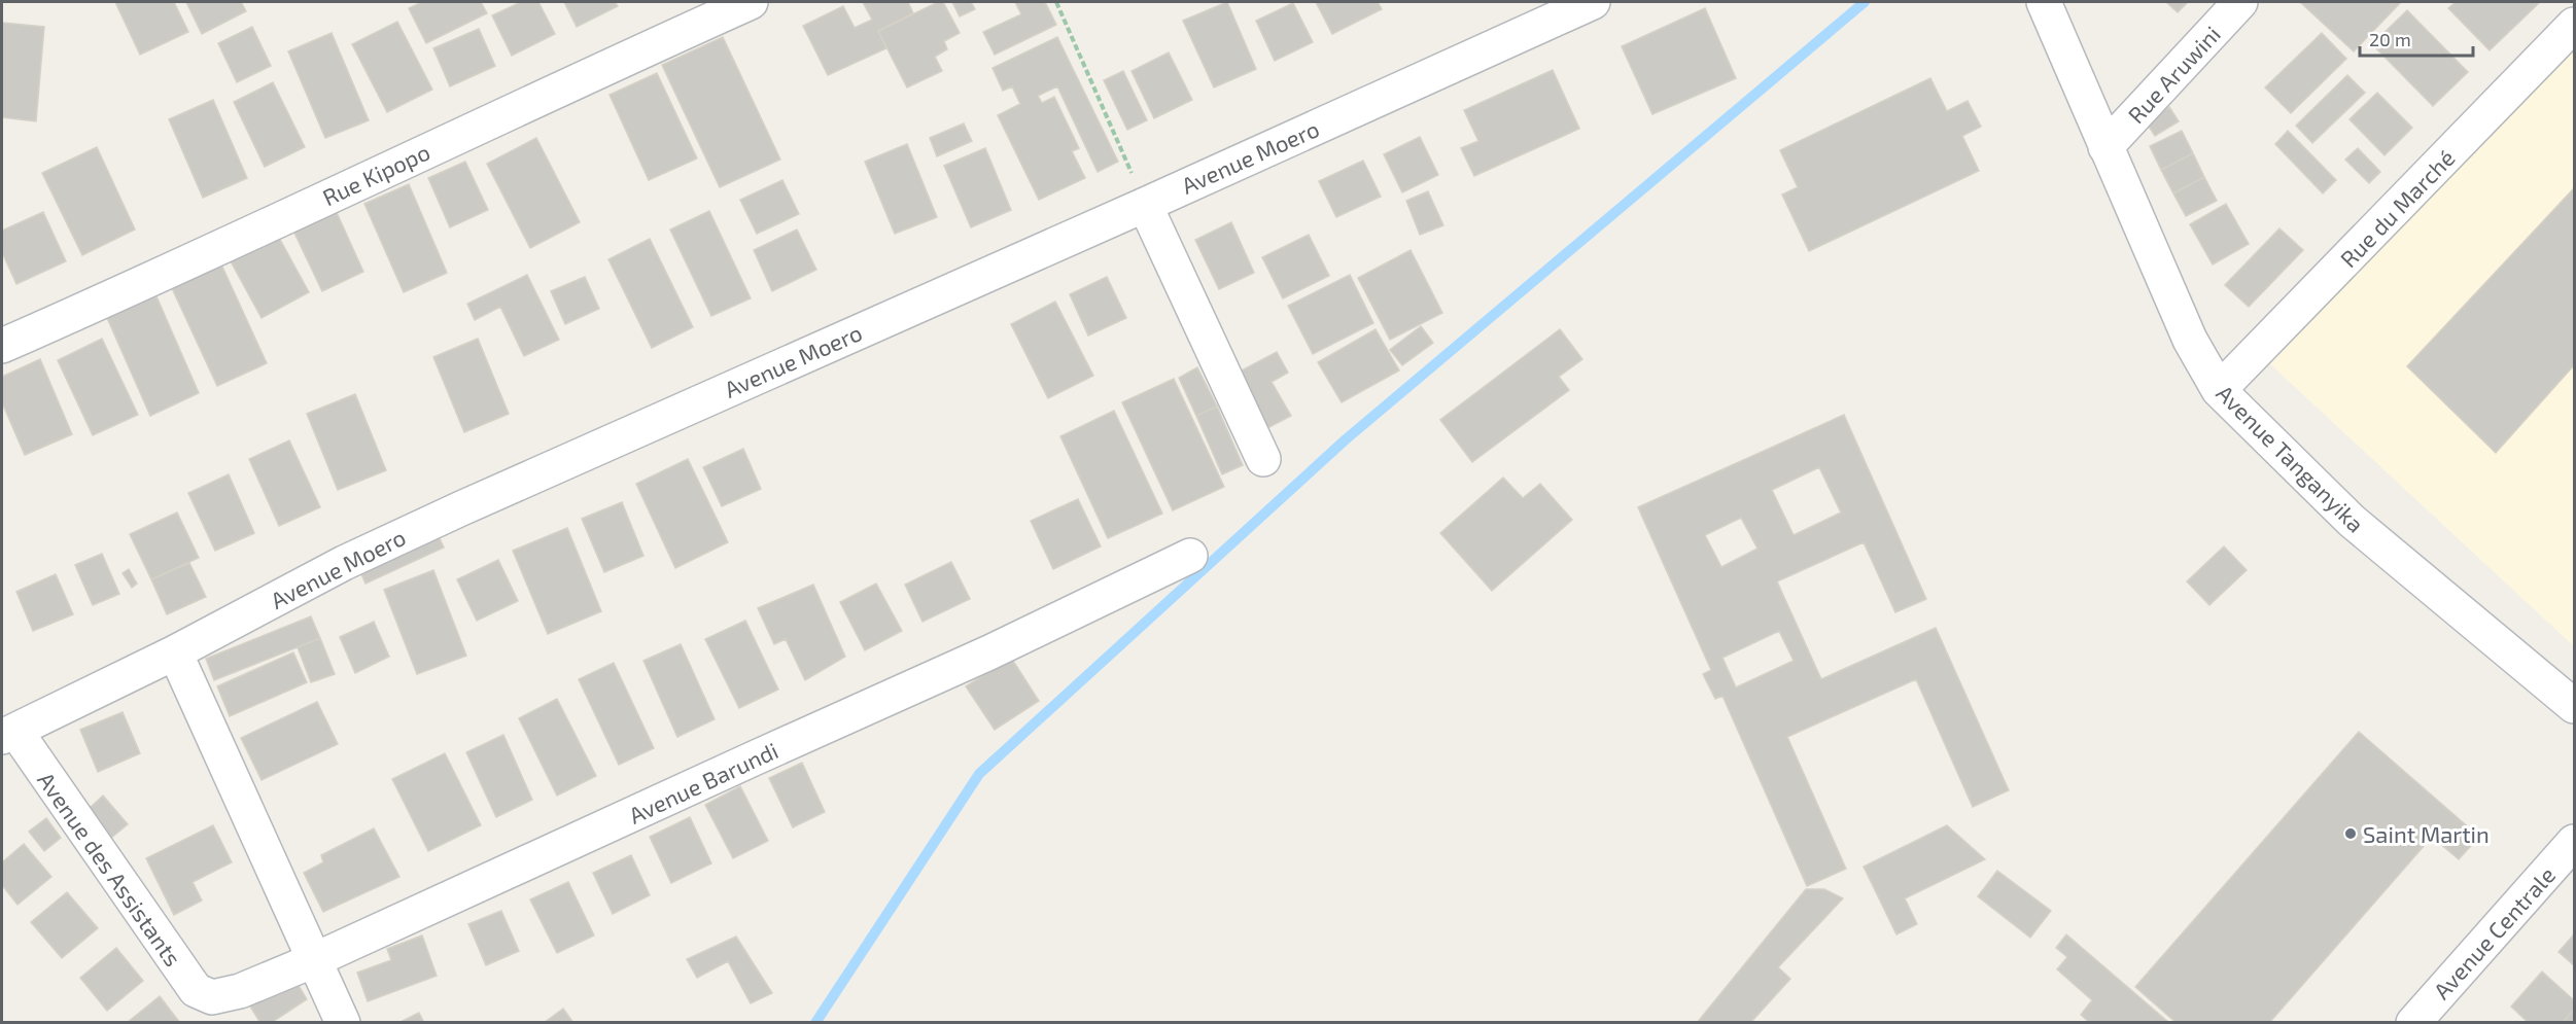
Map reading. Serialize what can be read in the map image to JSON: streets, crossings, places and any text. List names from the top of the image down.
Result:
{
  "streets": {
    "street": [
      "Rue Aruwini",
      "Avenue Moero",
      "Rue Kipopo",
      "Rue du Marché",
      "Avenue Tanganyika",
      "Avenue Barundi",
      "Avenue des Assistants",
      "Avenue Centrale"
    ]
  },
  "crossings": [
    ["Rue Aruwini", "Avenue Tanganyika"],
    ["Avenue Moero", "Avenue des Assistants"],
    ["Rue du Marché", "Avenue Tanganyika"],
    ["Avenue Barundi", "Avenue des Assistants"]
  ],
  "places": ["Saint Martin"],
  "scale_bar": "20 m"
}
